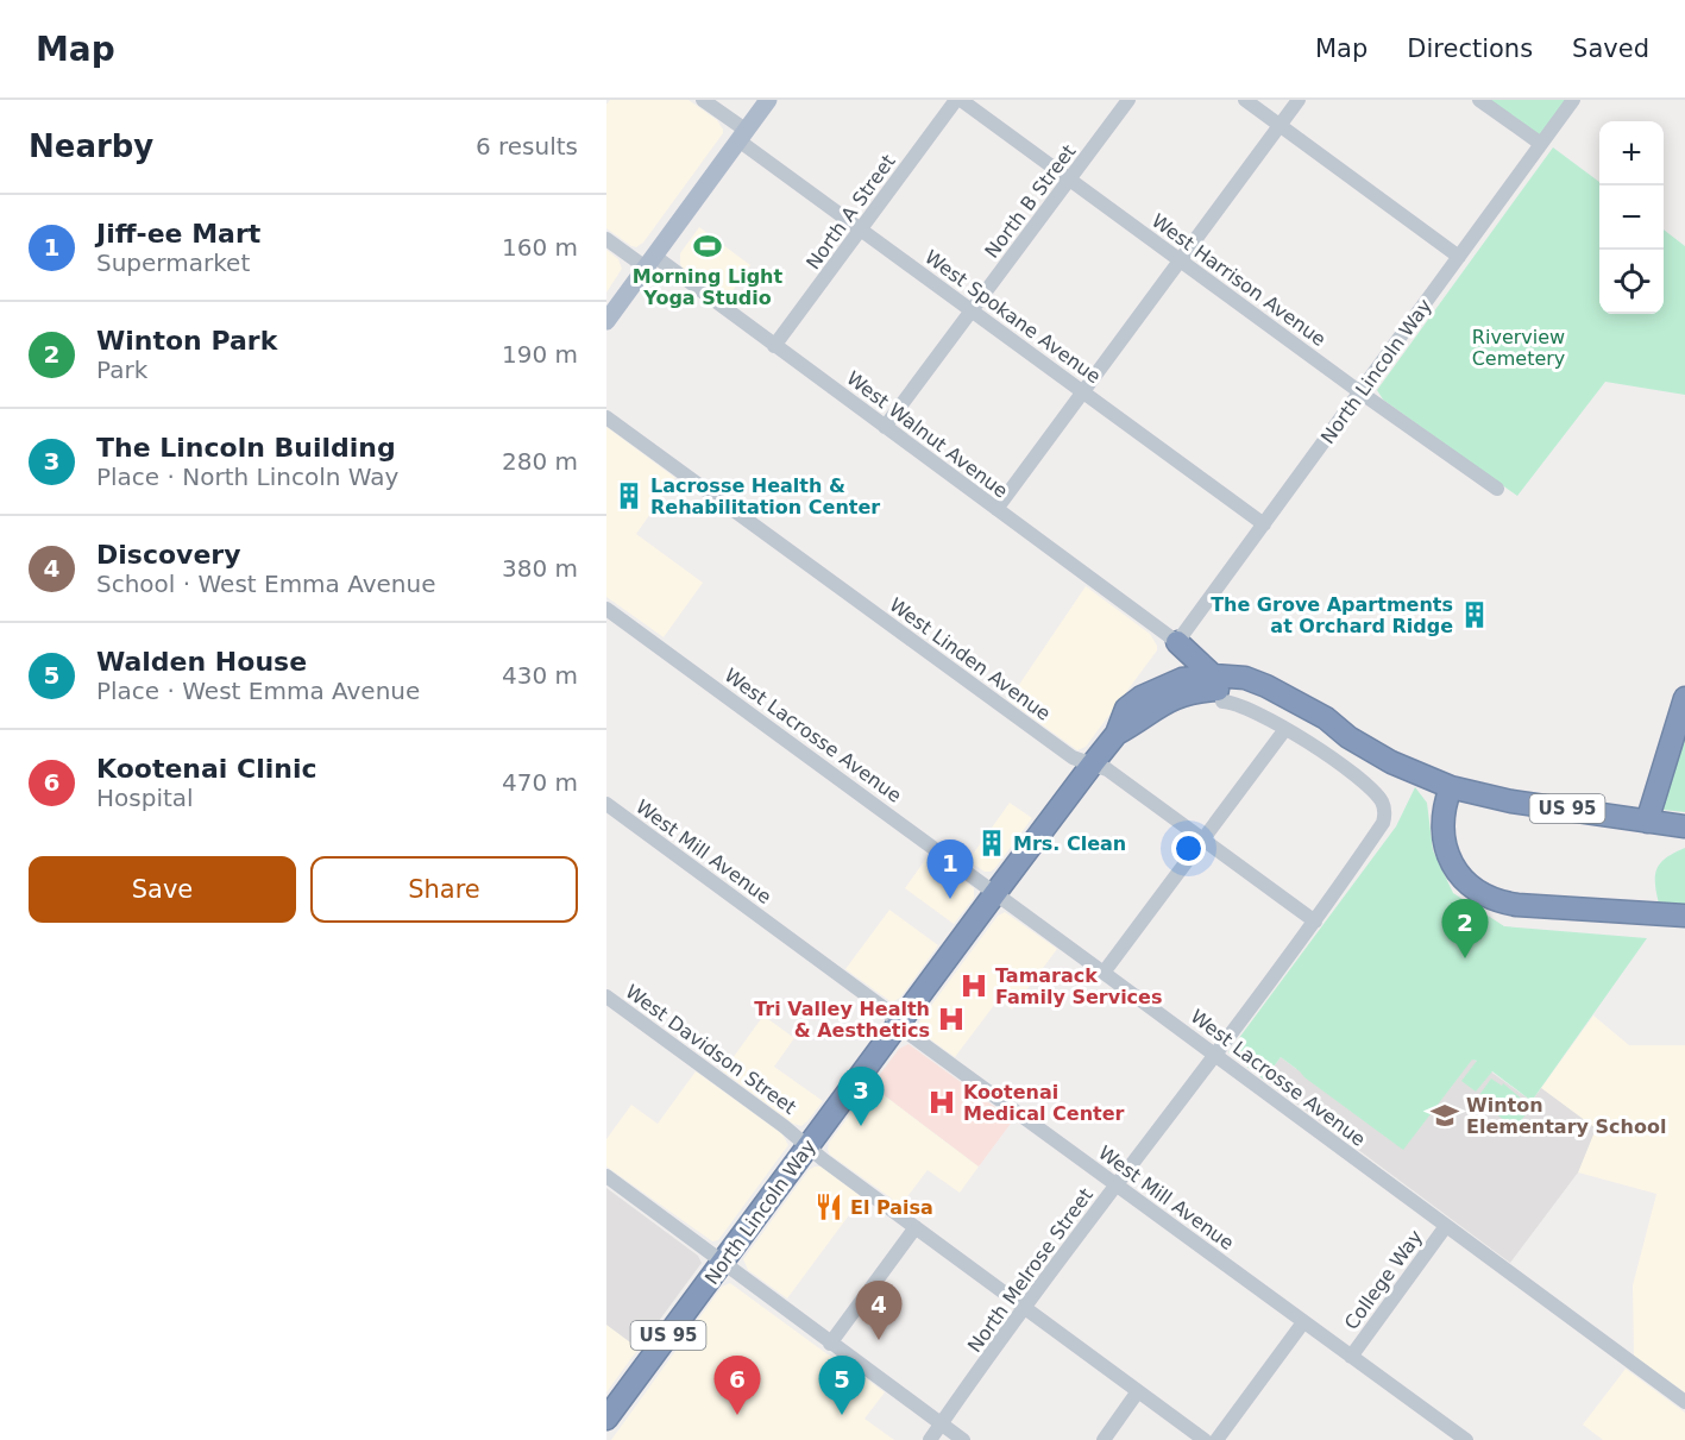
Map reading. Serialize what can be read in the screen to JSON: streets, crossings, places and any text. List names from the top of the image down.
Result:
{
  "streets": {
    "highway": ["North Lincoln Way", "US 95"],
    "street": [
      "North B Street",
      "North A Street",
      "West Harrison Avenue",
      "West Spokane Avenue",
      "West Walnut Avenue",
      "West Linden Avenue",
      "West Lacrosse Avenue",
      "West Mill Avenue",
      "West Davidson Street",
      "North Melrose Street",
      "College Way"
    ]
  },
  "crossings": [
    ["North B Street", "West Harrison Avenue"],
    ["North B Street", "West Spokane Avenue"],
    ["North B Street", "West Walnut Avenue"],
    ["North A Street", "West Harrison Avenue"],
    ["North A Street", "West Spokane Avenue"],
    ["North A Street", "West Walnut Avenue"],
    ["West Harrison Avenue", "North Lincoln Way"],
    ["West Spokane Avenue", "North Lincoln Way"],
    ["North Lincoln Way", "West Walnut Avenue"],
    ["North Lincoln Way", "West Linden Avenue"],
    ["North Lincoln Way", "West Lacrosse Avenue"],
    ["North Lincoln Way", "US 95"],
    ["North Lincoln Way", "West Mill Avenue"],
    ["North Lincoln Way", "West Davidson Street"],
    ["West Linden Avenue", "US 95"],
    ["West Linden Avenue", "North Melrose Street"],
    ["West Lacrosse Avenue", "North Melrose Street"],
    ["West Lacrosse Avenue", "College Way"],
    ["West Mill Avenue", "North Melrose Street"],
    ["West Mill Avenue", "College Way"],
    ["West Davidson Street", "North Melrose Street"]
  ],
  "parks": ["Riverview Cemetery"],
  "places": {
    "sports": ["Morning Light Yoga Studio"],
    "building": ["Lacrosse Health & Rehabilitation Center", "The Grove Apartments at Orchard Ridge", "Mrs. Clean"],
    "hospital": ["Tamarack Family Services", "Tri Valley Health & Aesthetics", "Kootenai Medical Center"],
    "school or university": ["Winton Elementary School"],
    "restaurant": ["El Paisa"]
  },
  "page": {
    "header": "Map",
    "nav": ["Map", "Directions", "Saved"],
    "heading": ["Nearby", "6 results"],
    "map_buttons": ["+", "−"],
    "list": [
      {
        "mark": "1",
        "name": "Jiff-ee Mart",
        "note": "Supermarket",
        "value": "160 m"
      },
      {
        "mark": "2",
        "name": "Winton Park",
        "note": "Park",
        "value": "190 m"
      },
      {
        "mark": "3",
        "name": "The Lincoln Building",
        "note": "Place · North Lincoln Way",
        "value": "280 m"
      },
      {
        "mark": "4",
        "name": "Discovery",
        "note": "School · West Emma Avenue",
        "value": "380 m"
      },
      {
        "mark": "5",
        "name": "Walden House",
        "note": "Place · West Emma Avenue",
        "value": "430 m"
      },
      {
        "mark": "6",
        "name": "Kootenai Clinic",
        "note": "Hospital",
        "value": "470 m"
      }
    ],
    "buttons": ["Save", "Share"],
    "pins": [
      "1",
      "2",
      "3",
      "4",
      "5",
      "6"
    ]
  }
}
